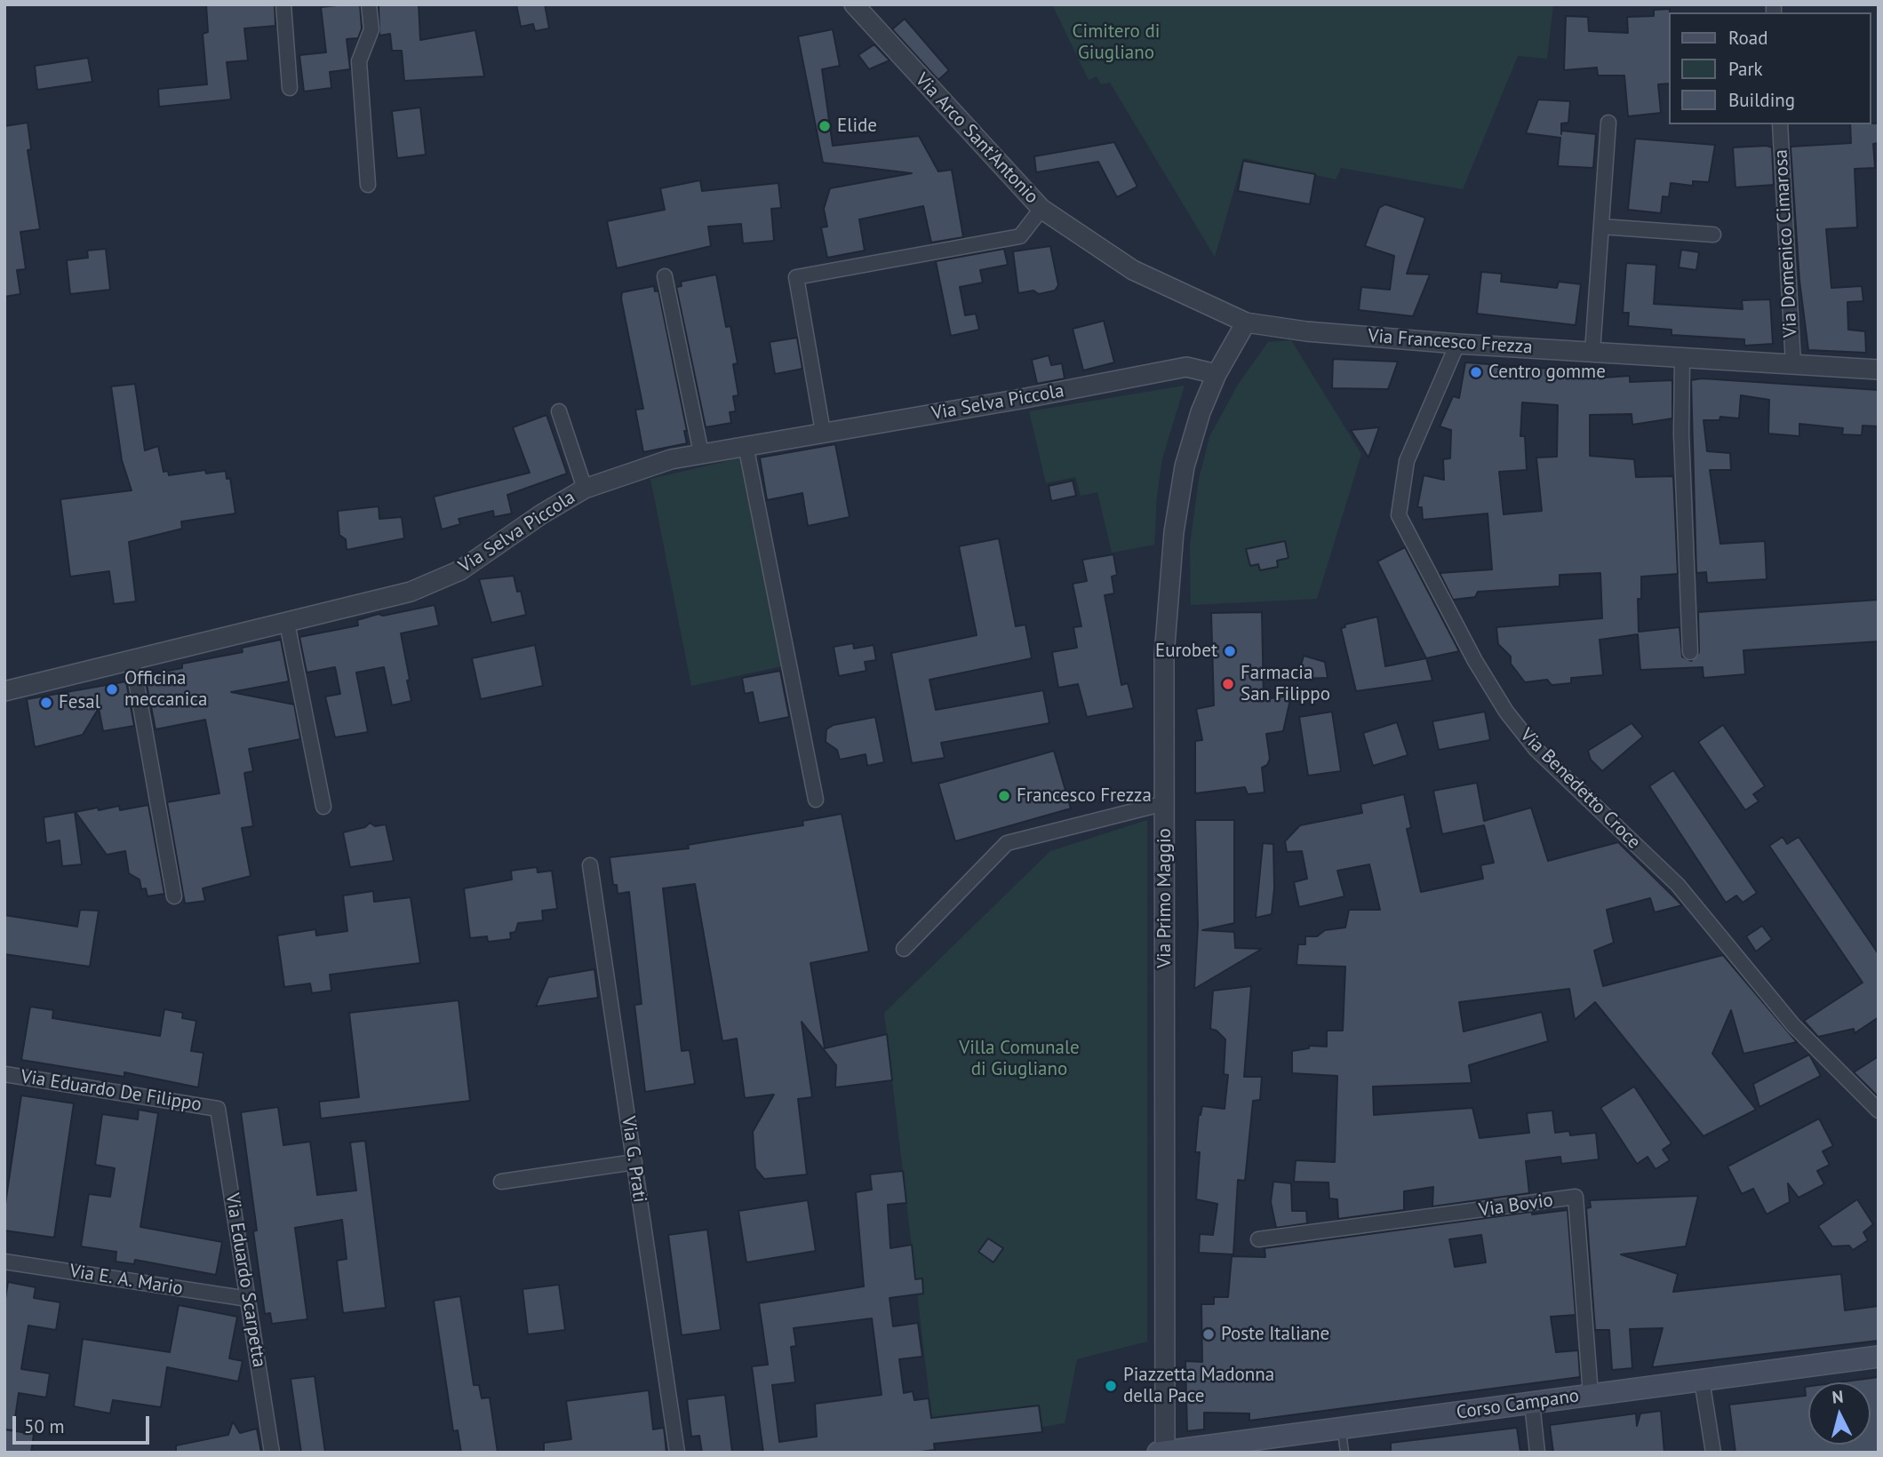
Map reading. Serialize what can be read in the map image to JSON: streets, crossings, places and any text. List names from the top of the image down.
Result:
{
  "streets": {
    "main road": ["Corso Campano"],
    "street": [
      "Via Arco Sant'Antonio",
      "Via Domenico Cimarosa",
      "Via Francesco Frezza",
      "Via Selva Piccola",
      "Via Benedetto Croce",
      "Via Primo Maggio",
      "Via Eduardo De Filippo",
      "Via G. Prati",
      "Via Bovio",
      "Via E. A. Mario",
      "Via Eduardo Scarpetta"
    ]
  },
  "crossings": [
    ["Via Arco Sant'Antonio", "Via Francesco Frezza"],
    ["Via Arco Sant'Antonio", "Via Primo Maggio"],
    ["Via Domenico Cimarosa", "Via Francesco Frezza"],
    ["Via Francesco Frezza", "Via Benedetto Croce"],
    ["Via Francesco Frezza", "Via Primo Maggio"],
    ["Via Selva Piccola", "Via Primo Maggio"],
    ["Via Primo Maggio", "Corso Campano"],
    ["Via Eduardo De Filippo", "Via Eduardo Scarpetta"],
    ["Via Bovio", "Corso Campano"],
    ["Via E. A. Mario", "Via Eduardo Scarpetta"]
  ],
  "parks": ["Cimitero di Giugliano", "Villa Comunale di Giugliano"],
  "places": [
    "Elide",
    "Centro gomme",
    "Eurobet",
    "Farmacia San Filippo",
    "Officina meccanica",
    "Fesal",
    "Francesco Frezza",
    "Poste Italiane",
    "Piazzetta Madonna della Pace"
  ],
  "legend": ["Road", "Park", "Building"],
  "scale_bar": "50 m",
  "north": "top"
}
